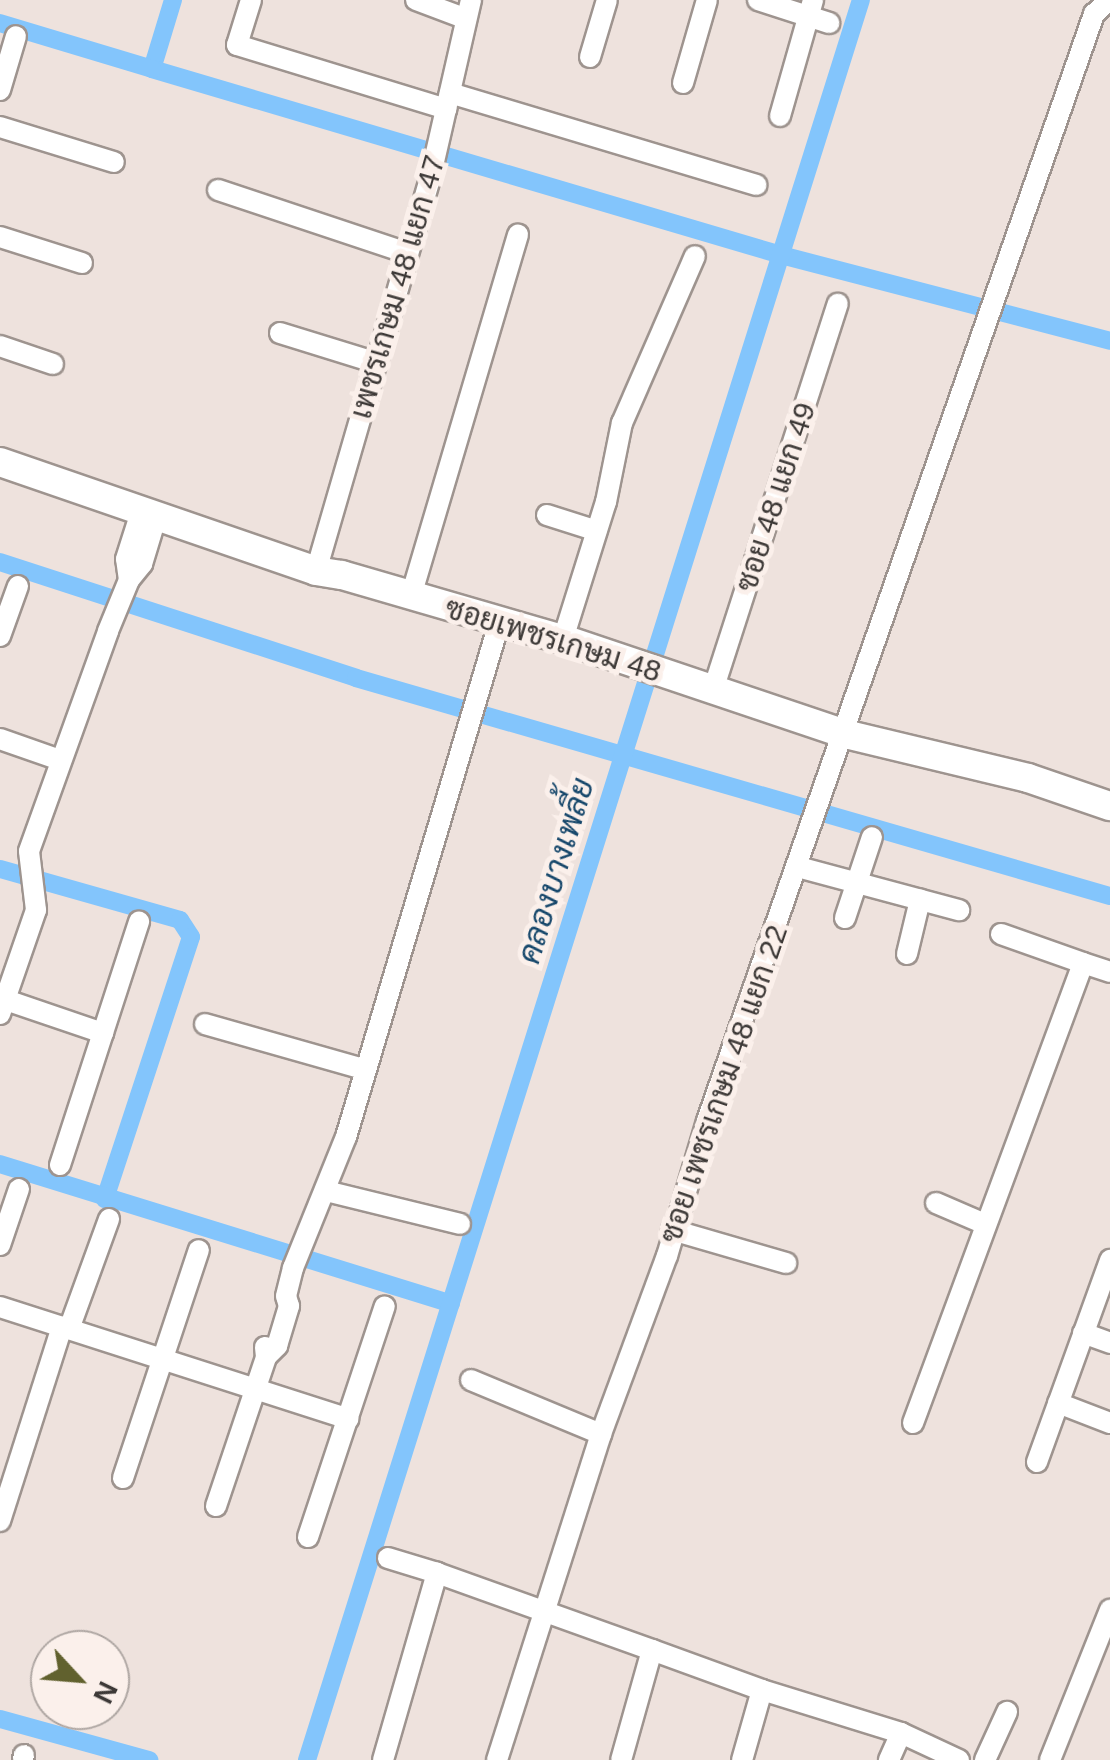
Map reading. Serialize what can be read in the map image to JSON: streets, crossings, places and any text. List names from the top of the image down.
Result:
{
  "streets": {
    "street": [
      "เพชรเกษม 48 แยก 47",
      "ซอย 48 แยก 49",
      "ซอยเพชรเกษม 48",
      "ซอย เพชรเกษม 48 แยก 22"
    ]
  },
  "crossings": [
    ["เพชรเกษม 48 แยก 47", "ซอยเพชรเกษม 48"],
    ["ซอย 48 แยก 49", "ซอยเพชรเกษม 48"],
    ["ซอยเพชรเกษม 48", "ซอย เพชรเกษม 48 แยก 22"]
  ],
  "water": ["คลองบางเพลี้ย"],
  "north": "bottom right"
}
